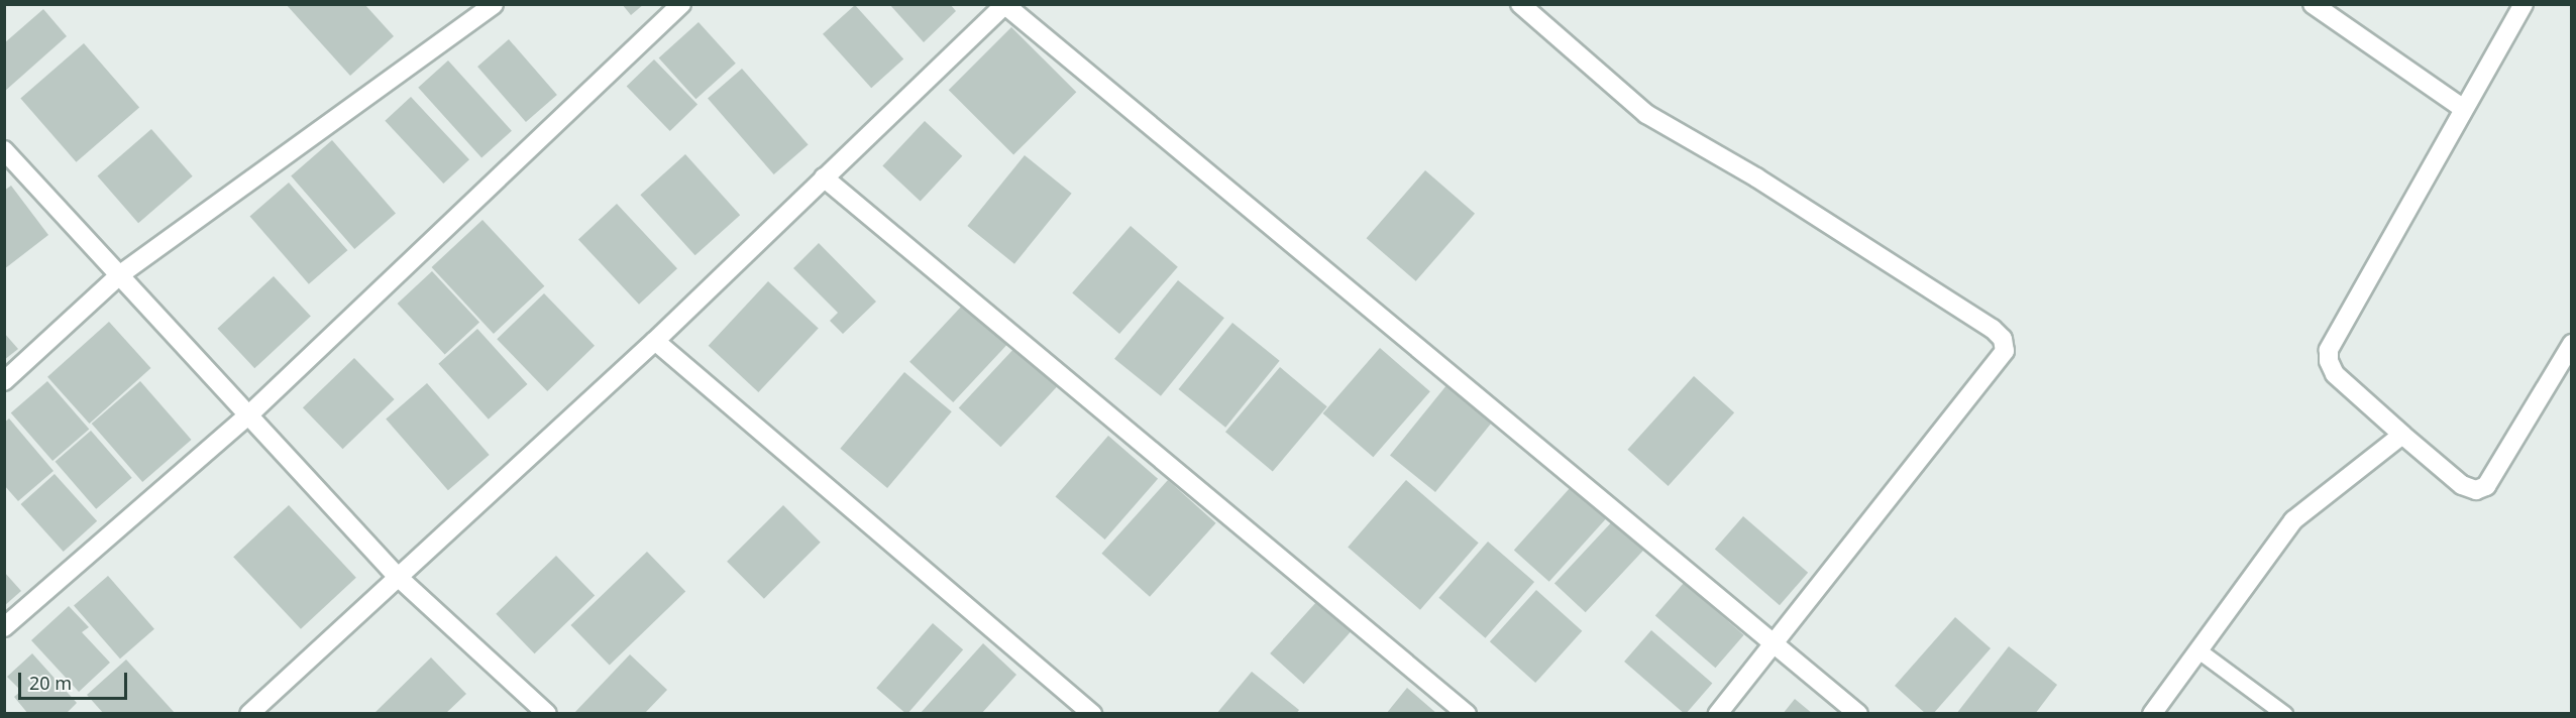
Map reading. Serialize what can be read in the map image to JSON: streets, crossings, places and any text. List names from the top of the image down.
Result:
{
  "scale_bar": "20 m"
}
